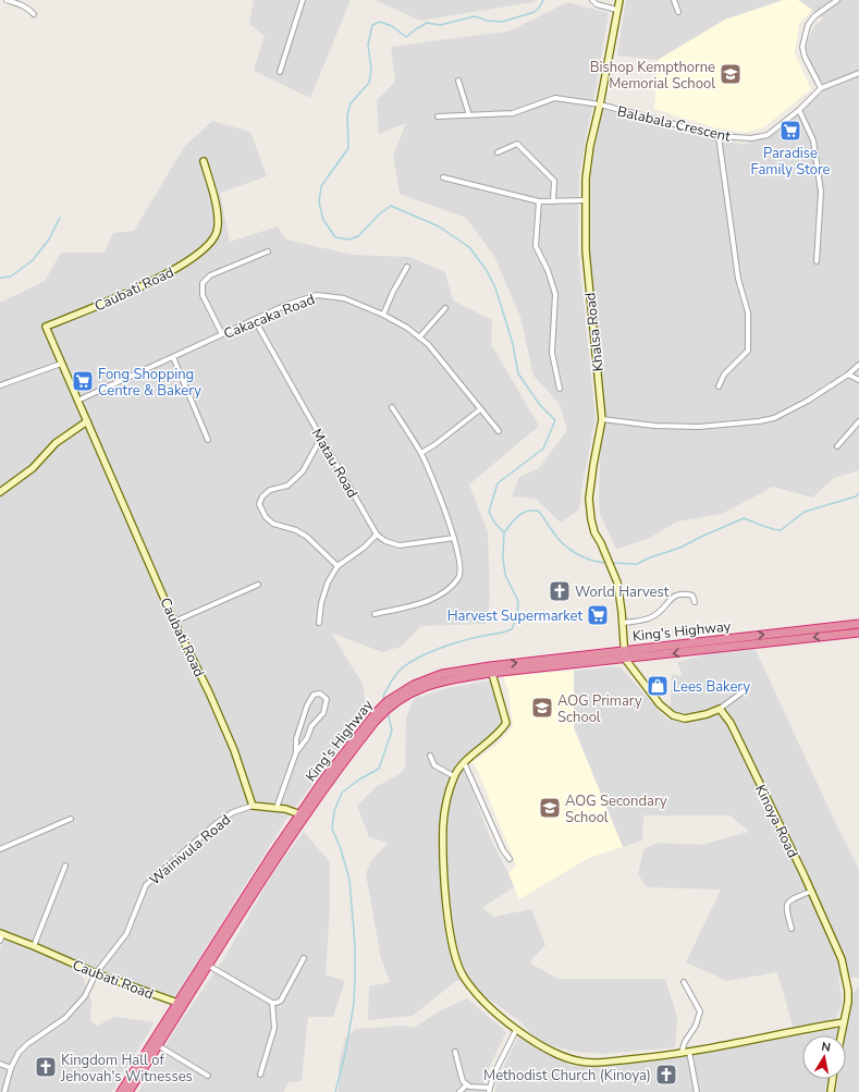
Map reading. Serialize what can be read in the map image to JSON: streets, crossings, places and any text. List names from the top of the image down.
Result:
{
  "streets": {
    "highway": ["King's Highway"],
    "street": [
      "Balabala Crescent",
      "Caubati Road",
      "Cakacaka Road",
      "Khalsa Road",
      "Matau Road",
      "Kinoya Road",
      "Wainivula Road"
    ]
  },
  "crossings": [
    ["Balabala Crescent", "Khalsa Road"],
    ["Caubati Road", "Cakacaka Road"],
    ["Caubati Road", "King's Highway"],
    ["Caubati Road", "Wainivula Road"],
    ["Cakacaka Road", "Matau Road"],
    ["Khalsa Road", "King's Highway"]
  ],
  "places": {
    "school or university": ["Bishop Kempthorne Memorial School", "AOG Primary School", "AOG Secondary School"],
    "supermarket": ["Paradise Family Store", "Fong Shopping Centre & Bakery", "Harvest Supermarket"],
    "church": ["World Harvest", "Kingdom Hall of Jehovah's Witnesses", "Methodist Church (Kinoya)"],
    "shop": ["Lees Bakery"]
  },
  "north": "top"
}
